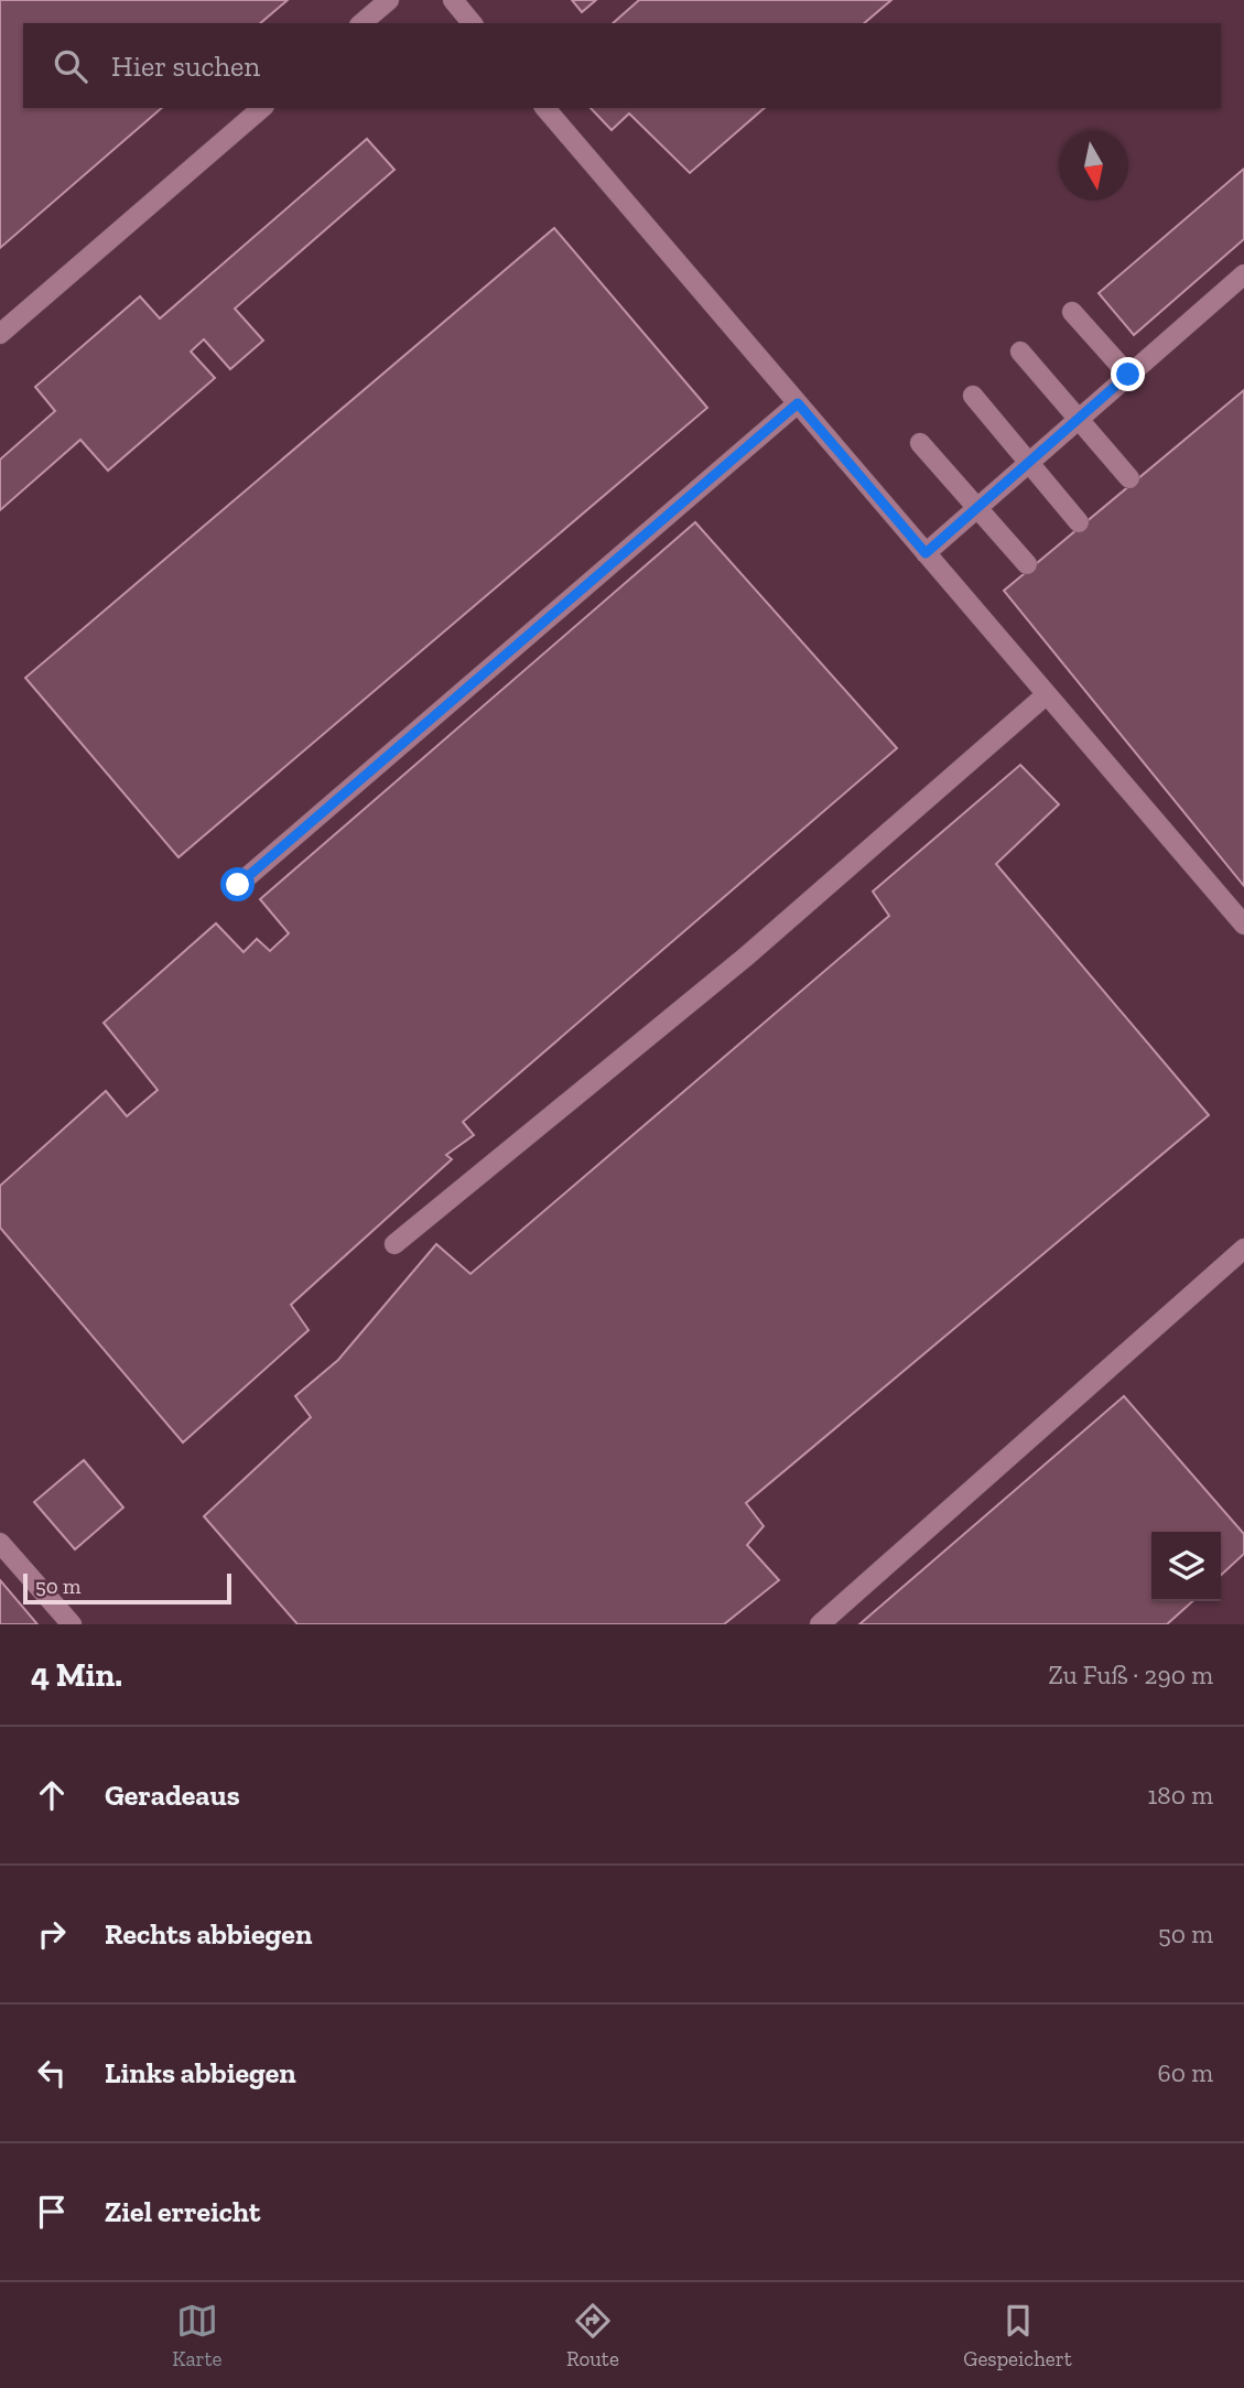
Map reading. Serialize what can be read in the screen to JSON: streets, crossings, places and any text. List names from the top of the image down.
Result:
{
  "scale_bar": "50 m",
  "north": "bottom",
  "page": {
    "search": "Hier suchen",
    "scale": "50 m",
    "heading": ["4 Min.", "Zu Fuß · 290 m"],
    "list": [
      ["Geradeaus", "180 m"],
      ["Rechts abbiegen", "50 m"],
      ["Links abbiegen", "60 m"],
      "Ziel erreicht"
    ],
    "nav": ["Karte", "Route", "Gespeichert"]
  }
}
